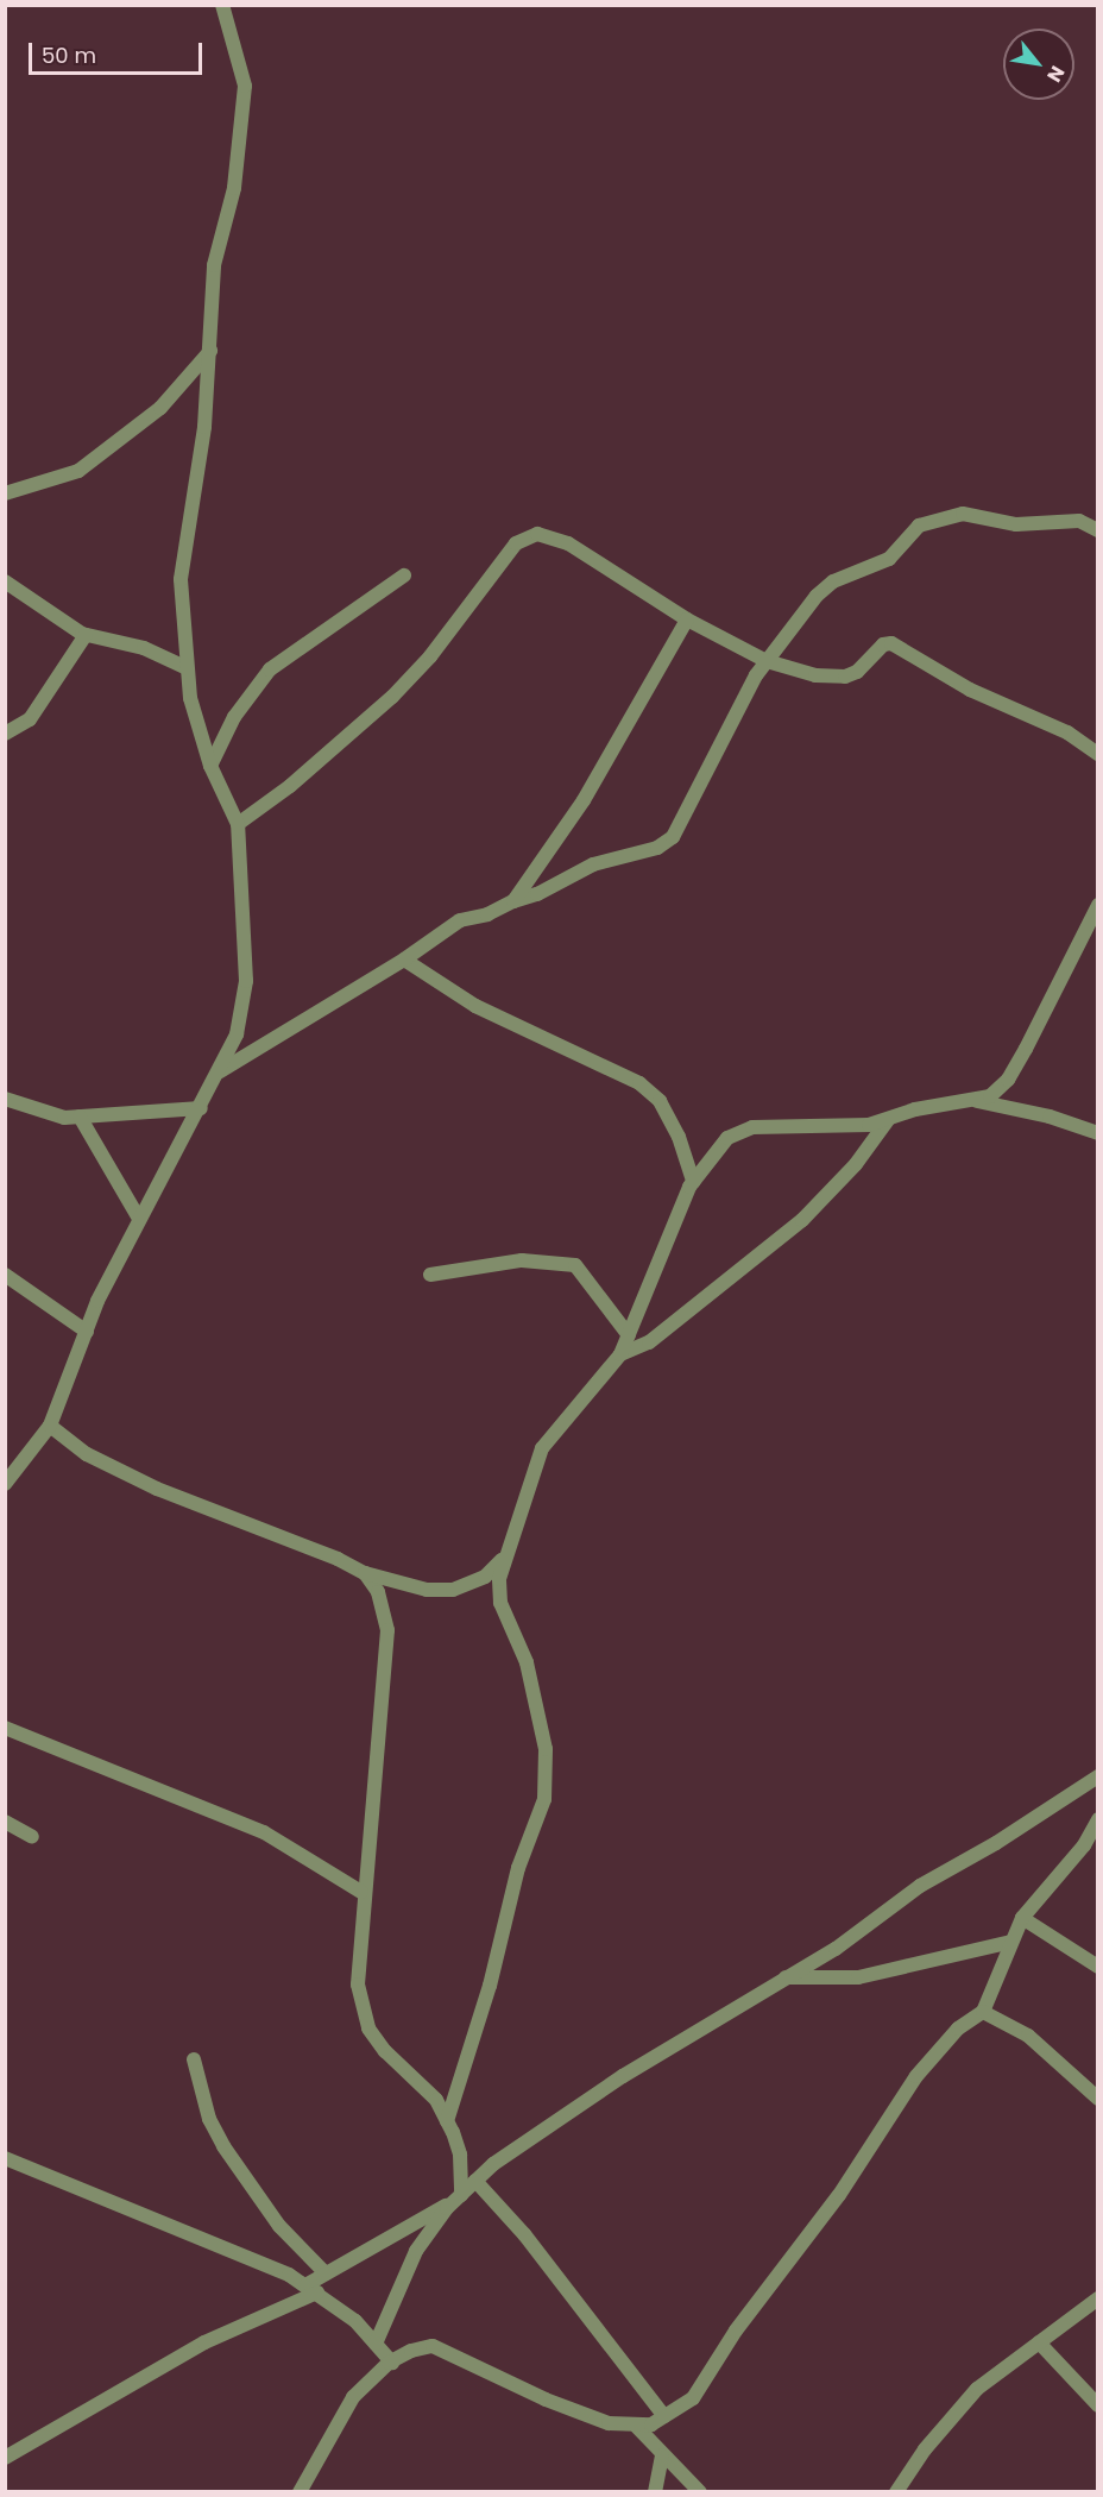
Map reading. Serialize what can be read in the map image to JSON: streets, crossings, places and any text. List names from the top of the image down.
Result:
{
  "scale_bar": "50 m",
  "north": "bottom right"
}
